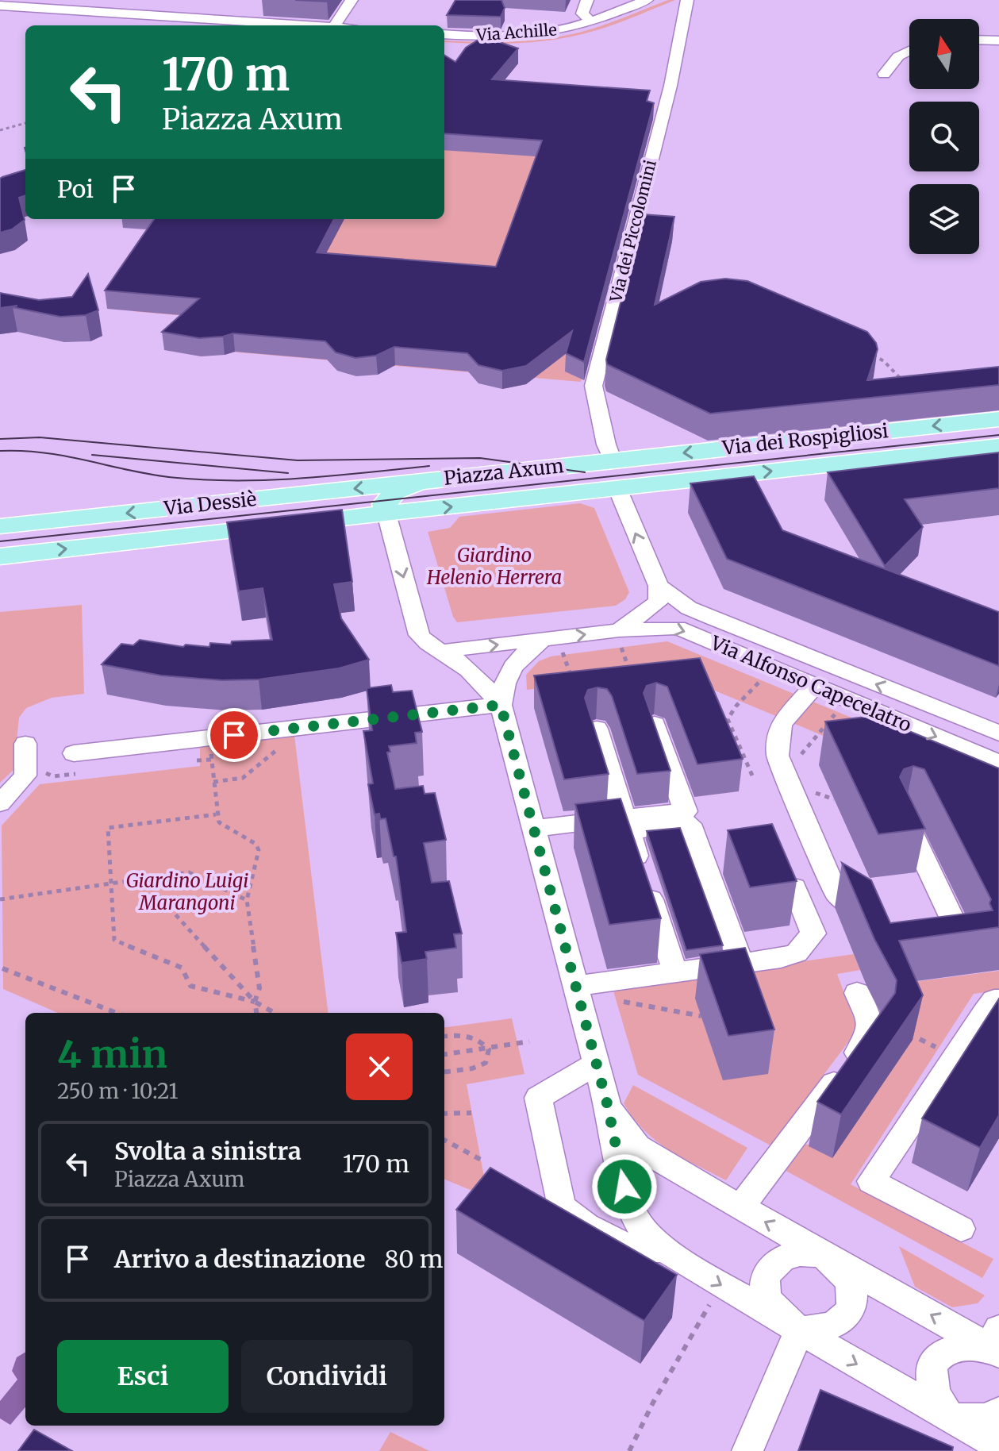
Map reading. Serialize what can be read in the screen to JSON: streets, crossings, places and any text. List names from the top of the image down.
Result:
{
  "streets": {
    "main road": ["Via dei Rospigliosi", "Piazza Axum", "Via Dessiè"],
    "street": ["Via Achille", "Via dei Piccolomini", "Via Alfonso Capecelatro"]
  },
  "crossings": [
    ["Via dei Piccolomini", "Via dei Rospigliosi"],
    ["Via dei Piccolomini", "Piazza Axum"],
    ["Via dei Rospigliosi", "Piazza Axum"],
    ["Piazza Axum", "Via Dessiè"]
  ],
  "parks": ["Giardino Helenio Herrera", "Giardino Luigi Marangoni"],
  "north": "top",
  "page": {
    "turn": ["170 m", "Piazza Axum"],
    "then": "Poi",
    "heading": ["4 min", "250 m · 10:21"],
    "list": [
      {
        "name": "Svolta a sinistra",
        "note": "Piazza Axum",
        "value": "170 m"
      },
      {
        "name": "Arrivo a destinazione",
        "value": "80 m"
      }
    ],
    "buttons": ["Esci", "Condividi"]
  }
}
